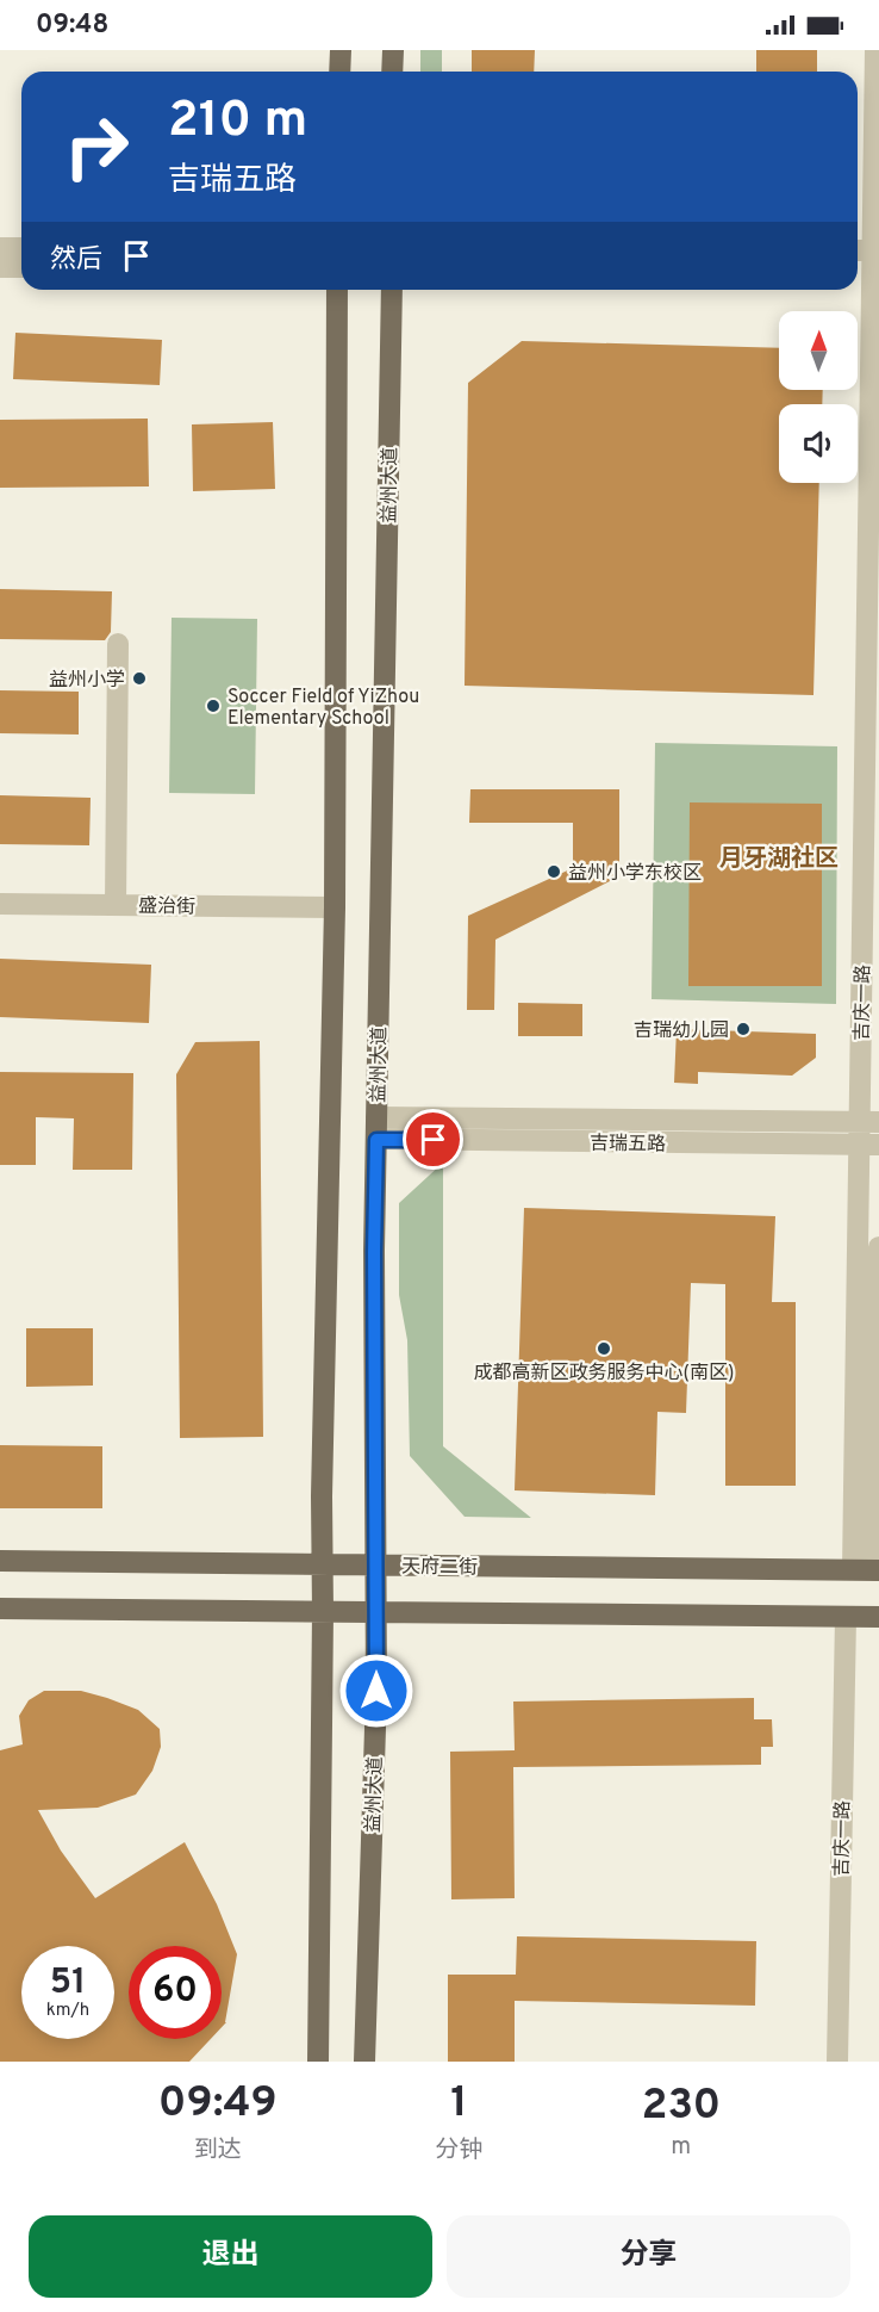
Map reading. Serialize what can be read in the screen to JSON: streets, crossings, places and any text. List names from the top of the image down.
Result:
{
  "streets": {
    "main road": ["益州大道", "天府二街"],
    "street": ["盛治街", "吉庆一路", "吉瑞五路"]
  },
  "crossings": [
    ["益州大道", "吉瑞五路"],
    ["益州大道", "天府二街"],
    ["吉庆一路", "吉瑞五路"],
    ["吉庆一路", "天府二街"]
  ],
  "districts": ["月牙湖社区"],
  "places": [
    "益州小学",
    "Soccer Field of YiZhou Elementary School",
    "益州小学东校区",
    "吉瑞幼儿园",
    "成都高新区政务服务中心(南区)"
  ],
  "north": "top",
  "page": {
    "status": "09:48",
    "turn": ["210 m", "吉瑞五路"],
    "then": "然后",
    "speed": "51 km/h",
    "limit": "60",
    "eta": [
      "09:49",
      "到达",
      "1",
      "分钟",
      "230",
      "m"
    ],
    "buttons": ["退出", "分享"]
  }
}
